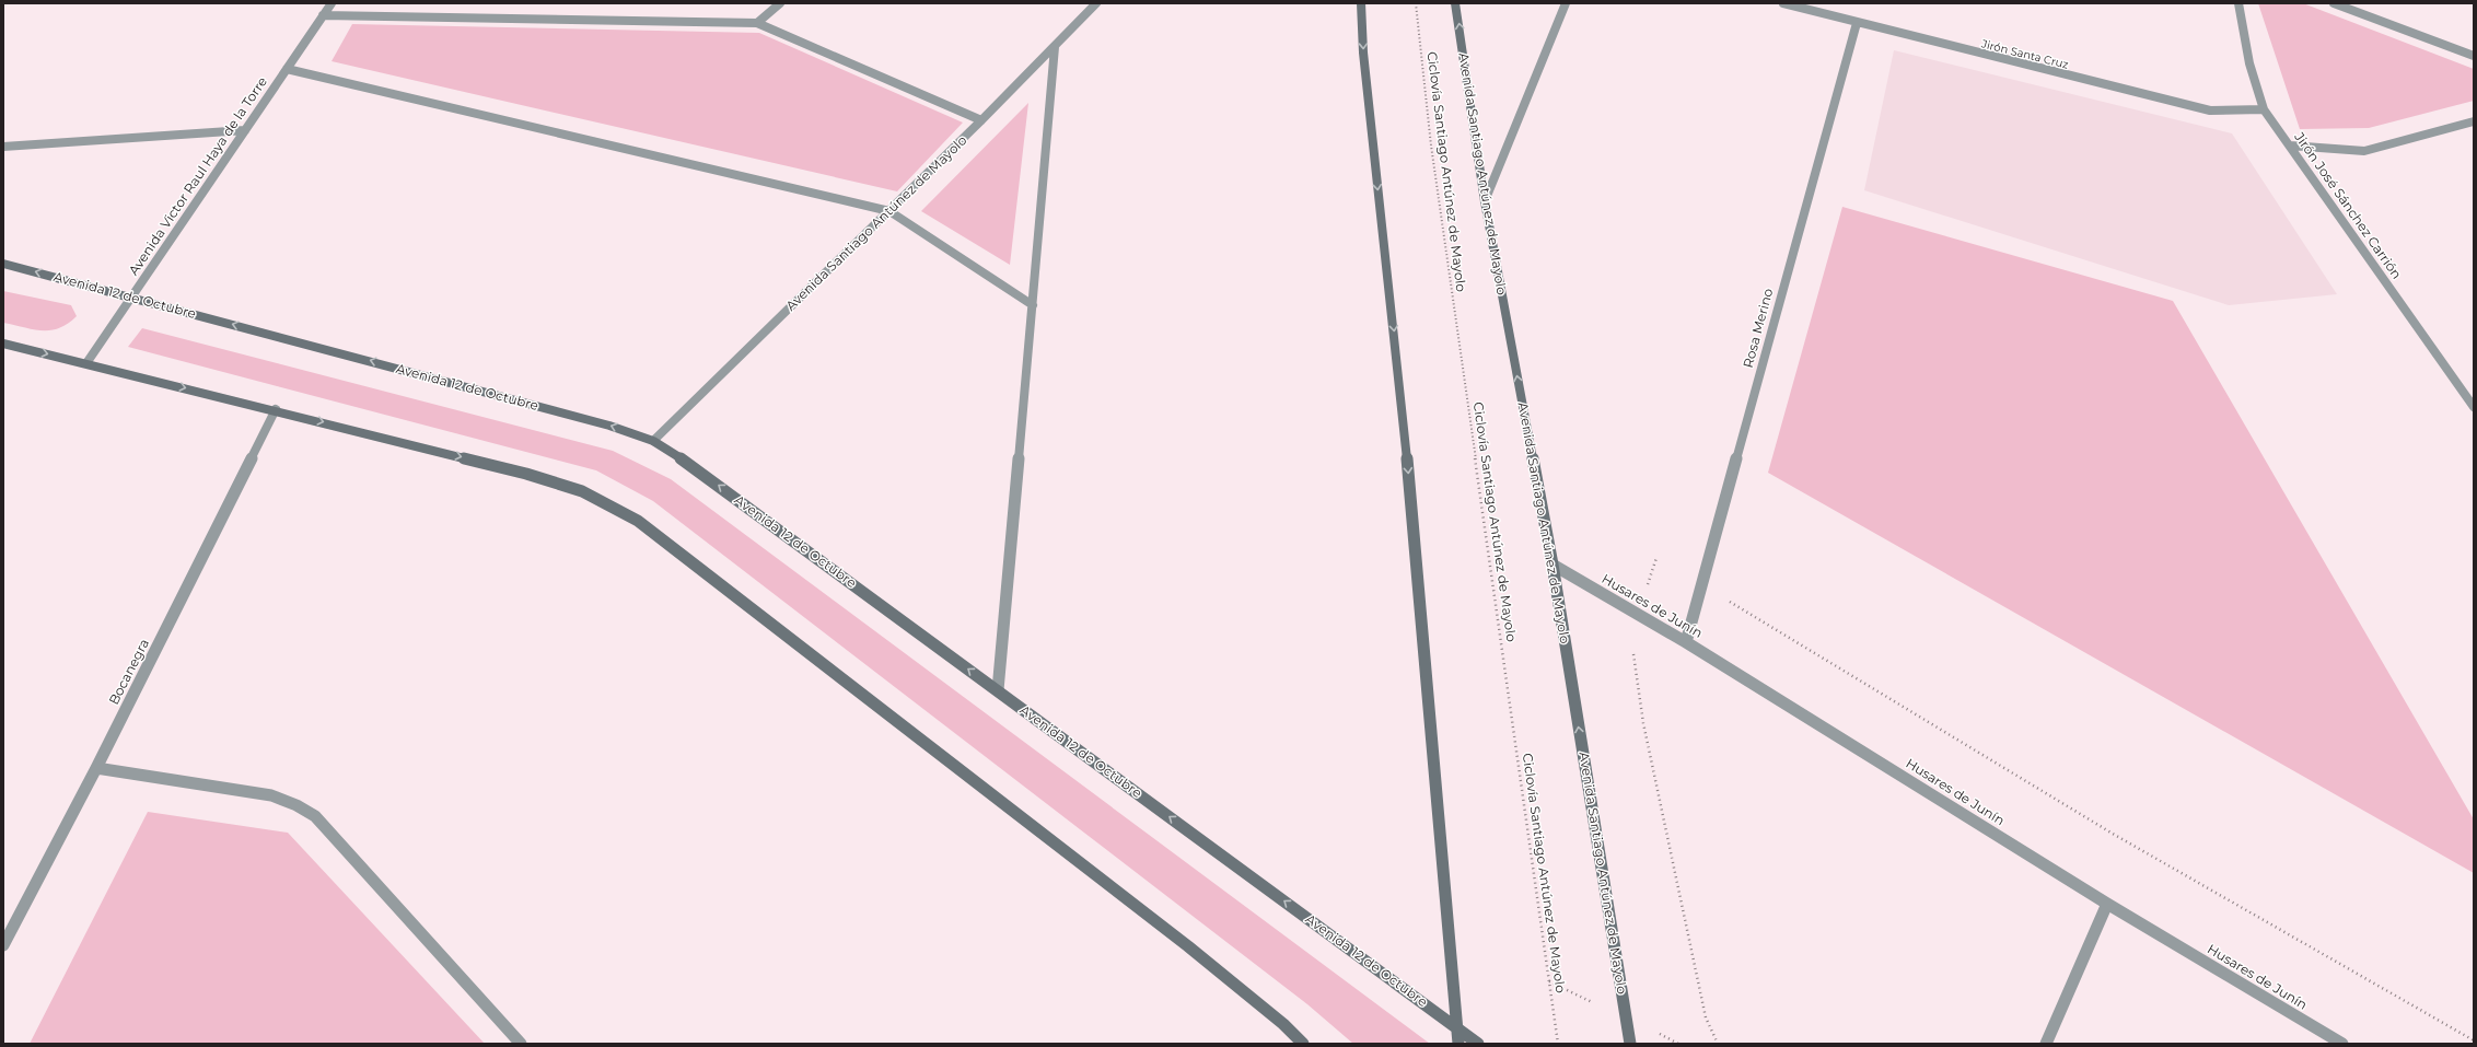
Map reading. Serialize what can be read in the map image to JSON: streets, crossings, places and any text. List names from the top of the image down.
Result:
{
  "streets": {
    "main road": ["Avenida Santiago Antúnez de Mayolo", "Avenida 12 de Octubre"],
    "street": [
      "Jirón Santa Cruz",
      "Avenida Victor Raul Haya de la Torre",
      "Jirón José Sánchez Carrión",
      "Rosa Merino",
      "Husares de Junín",
      "Bocanegra"
    ],
    "path": ["Ciclovía Santiago Antúnez de Mayolo"]
  },
  "crossings": [
    ["Jirón Santa Cruz", "Jirón José Sánchez Carrión"],
    ["Jirón Santa Cruz", "Rosa Merino"],
    ["Avenida Santiago Antúnez de Mayolo", "Avenida 12 de Octubre"],
    ["Avenida Santiago Antúnez de Mayolo", "Husares de Junín"],
    ["Avenida Victor Raul Haya de la Torre", "Avenida 12 de Octubre"],
    ["Rosa Merino", "Husares de Junín"]
  ],
  "one_way": ["Avenida Santiago Antúnez de Mayolo"]
}
